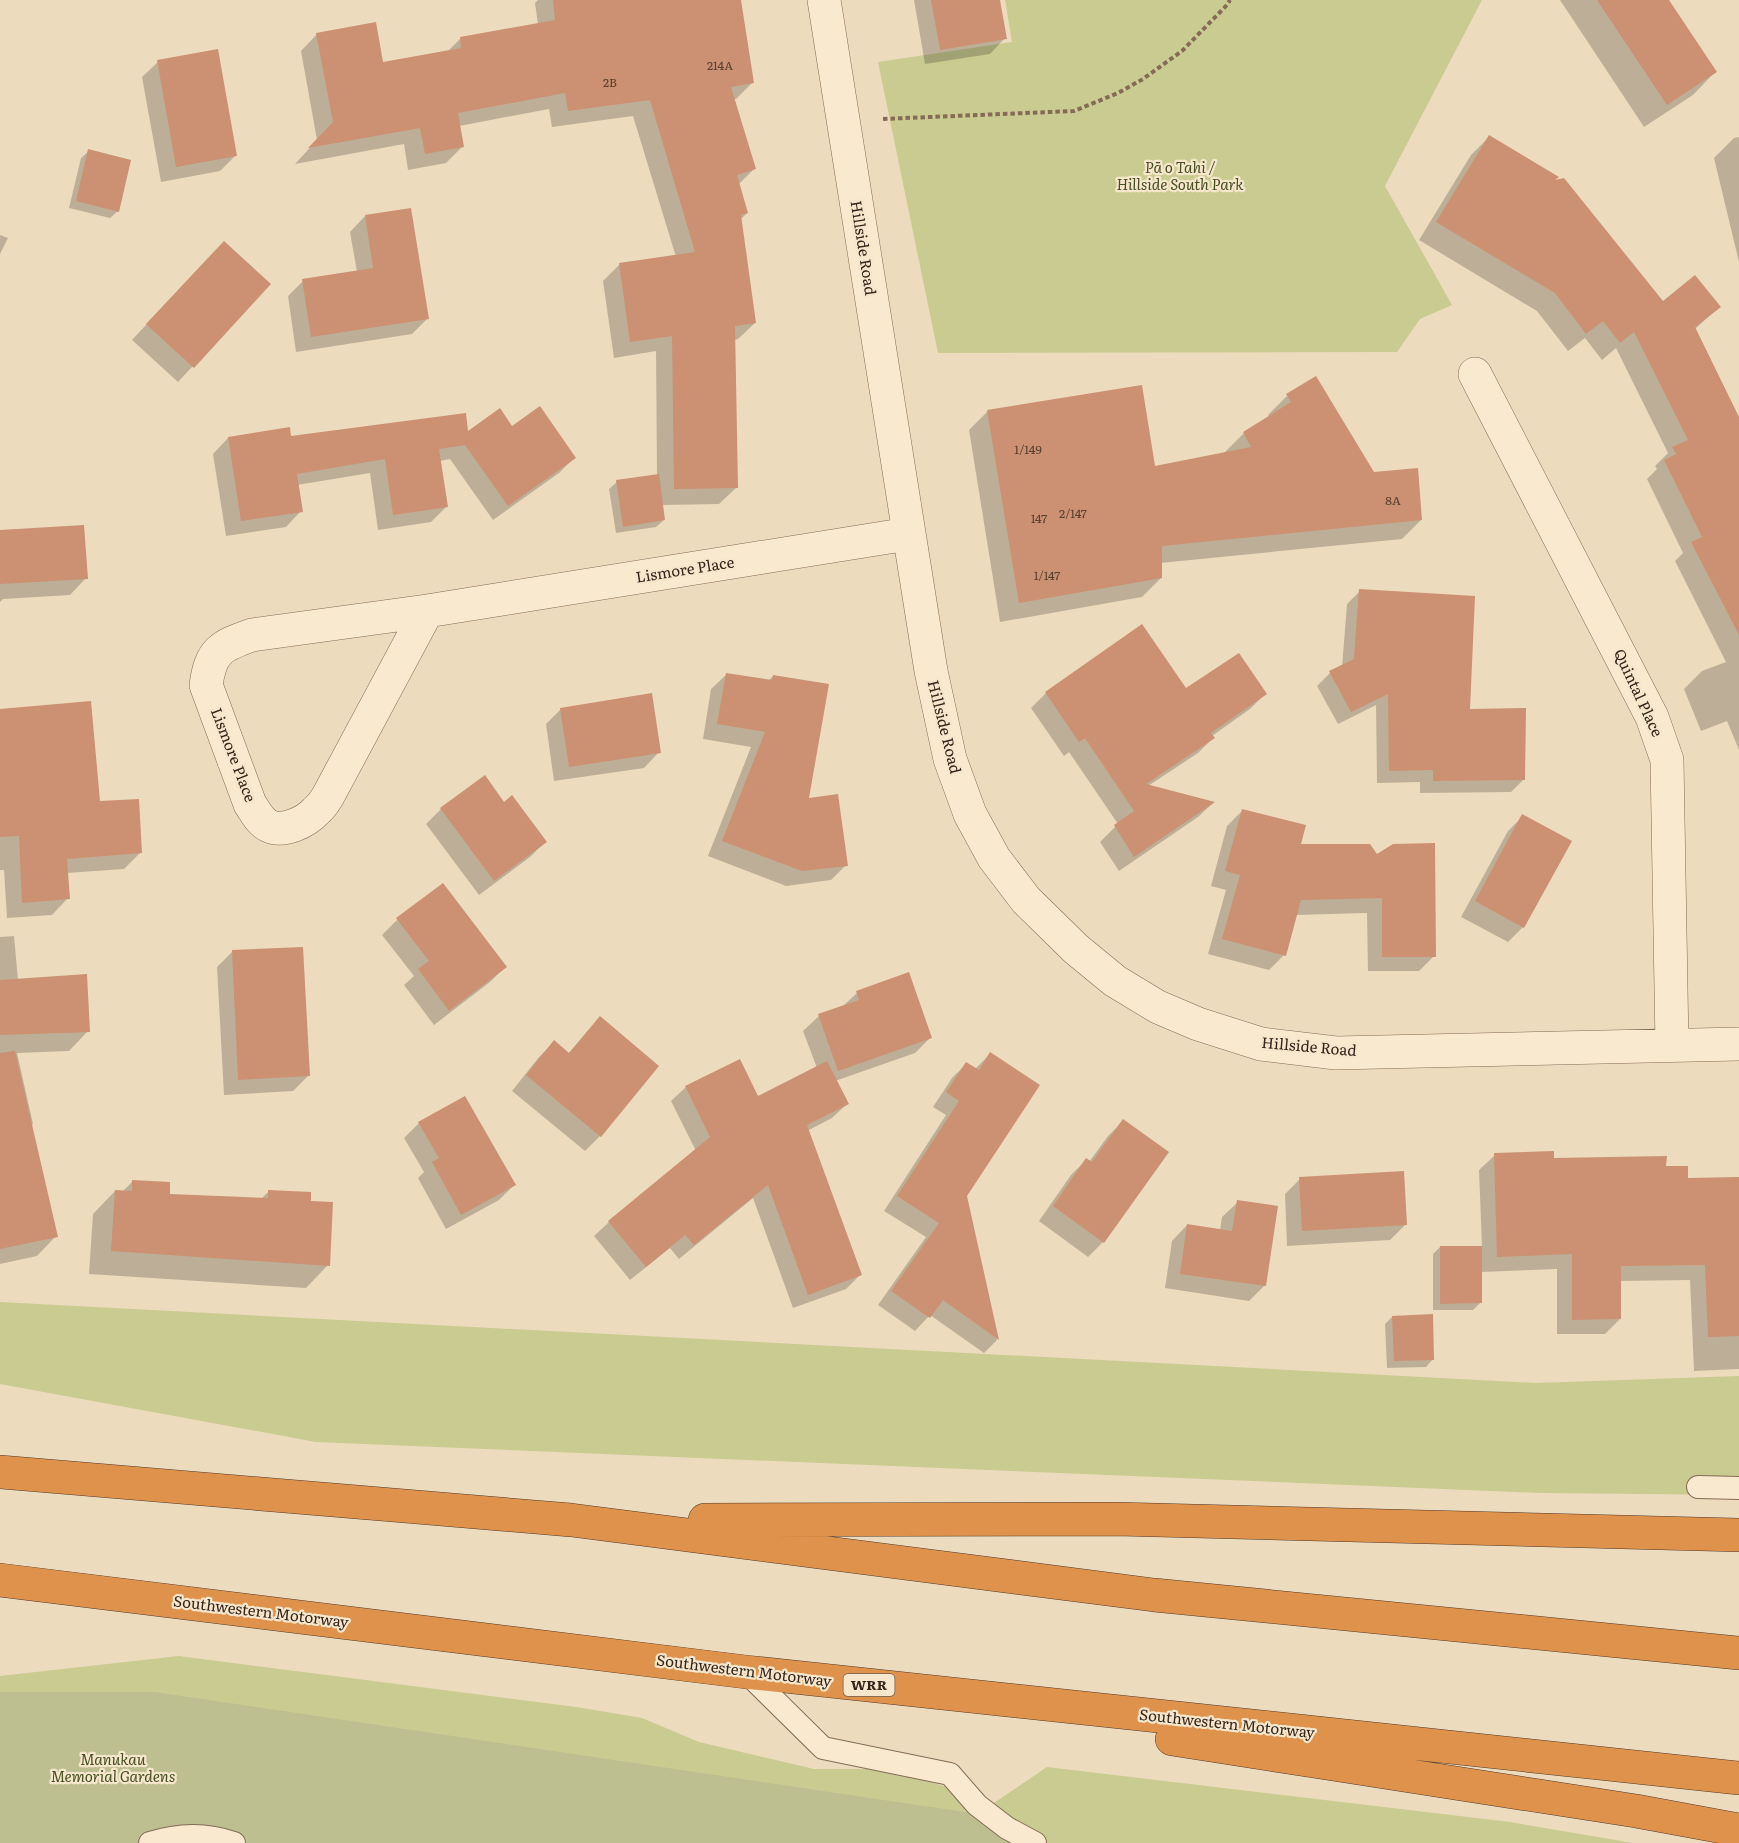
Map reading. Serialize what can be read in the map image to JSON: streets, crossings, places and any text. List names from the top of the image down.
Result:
{
  "streets": {
    "highway": ["Southwestern Motorway", "WRR"],
    "street": ["Hillside Road", "Lismore Place", "Quintal Place"]
  },
  "crossings": [
    ["Hillside Road", "Lismore Place"],
    ["Hillside Road", "Quintal Place"]
  ],
  "parks": ["Pā o Tahi / Hillside South Park", "Manukau Memorial Gardens"],
  "house_numbers": [
    "214A",
    "2B",
    "1/149",
    "8A",
    "2/147",
    "147",
    "1/147"
  ]
}
